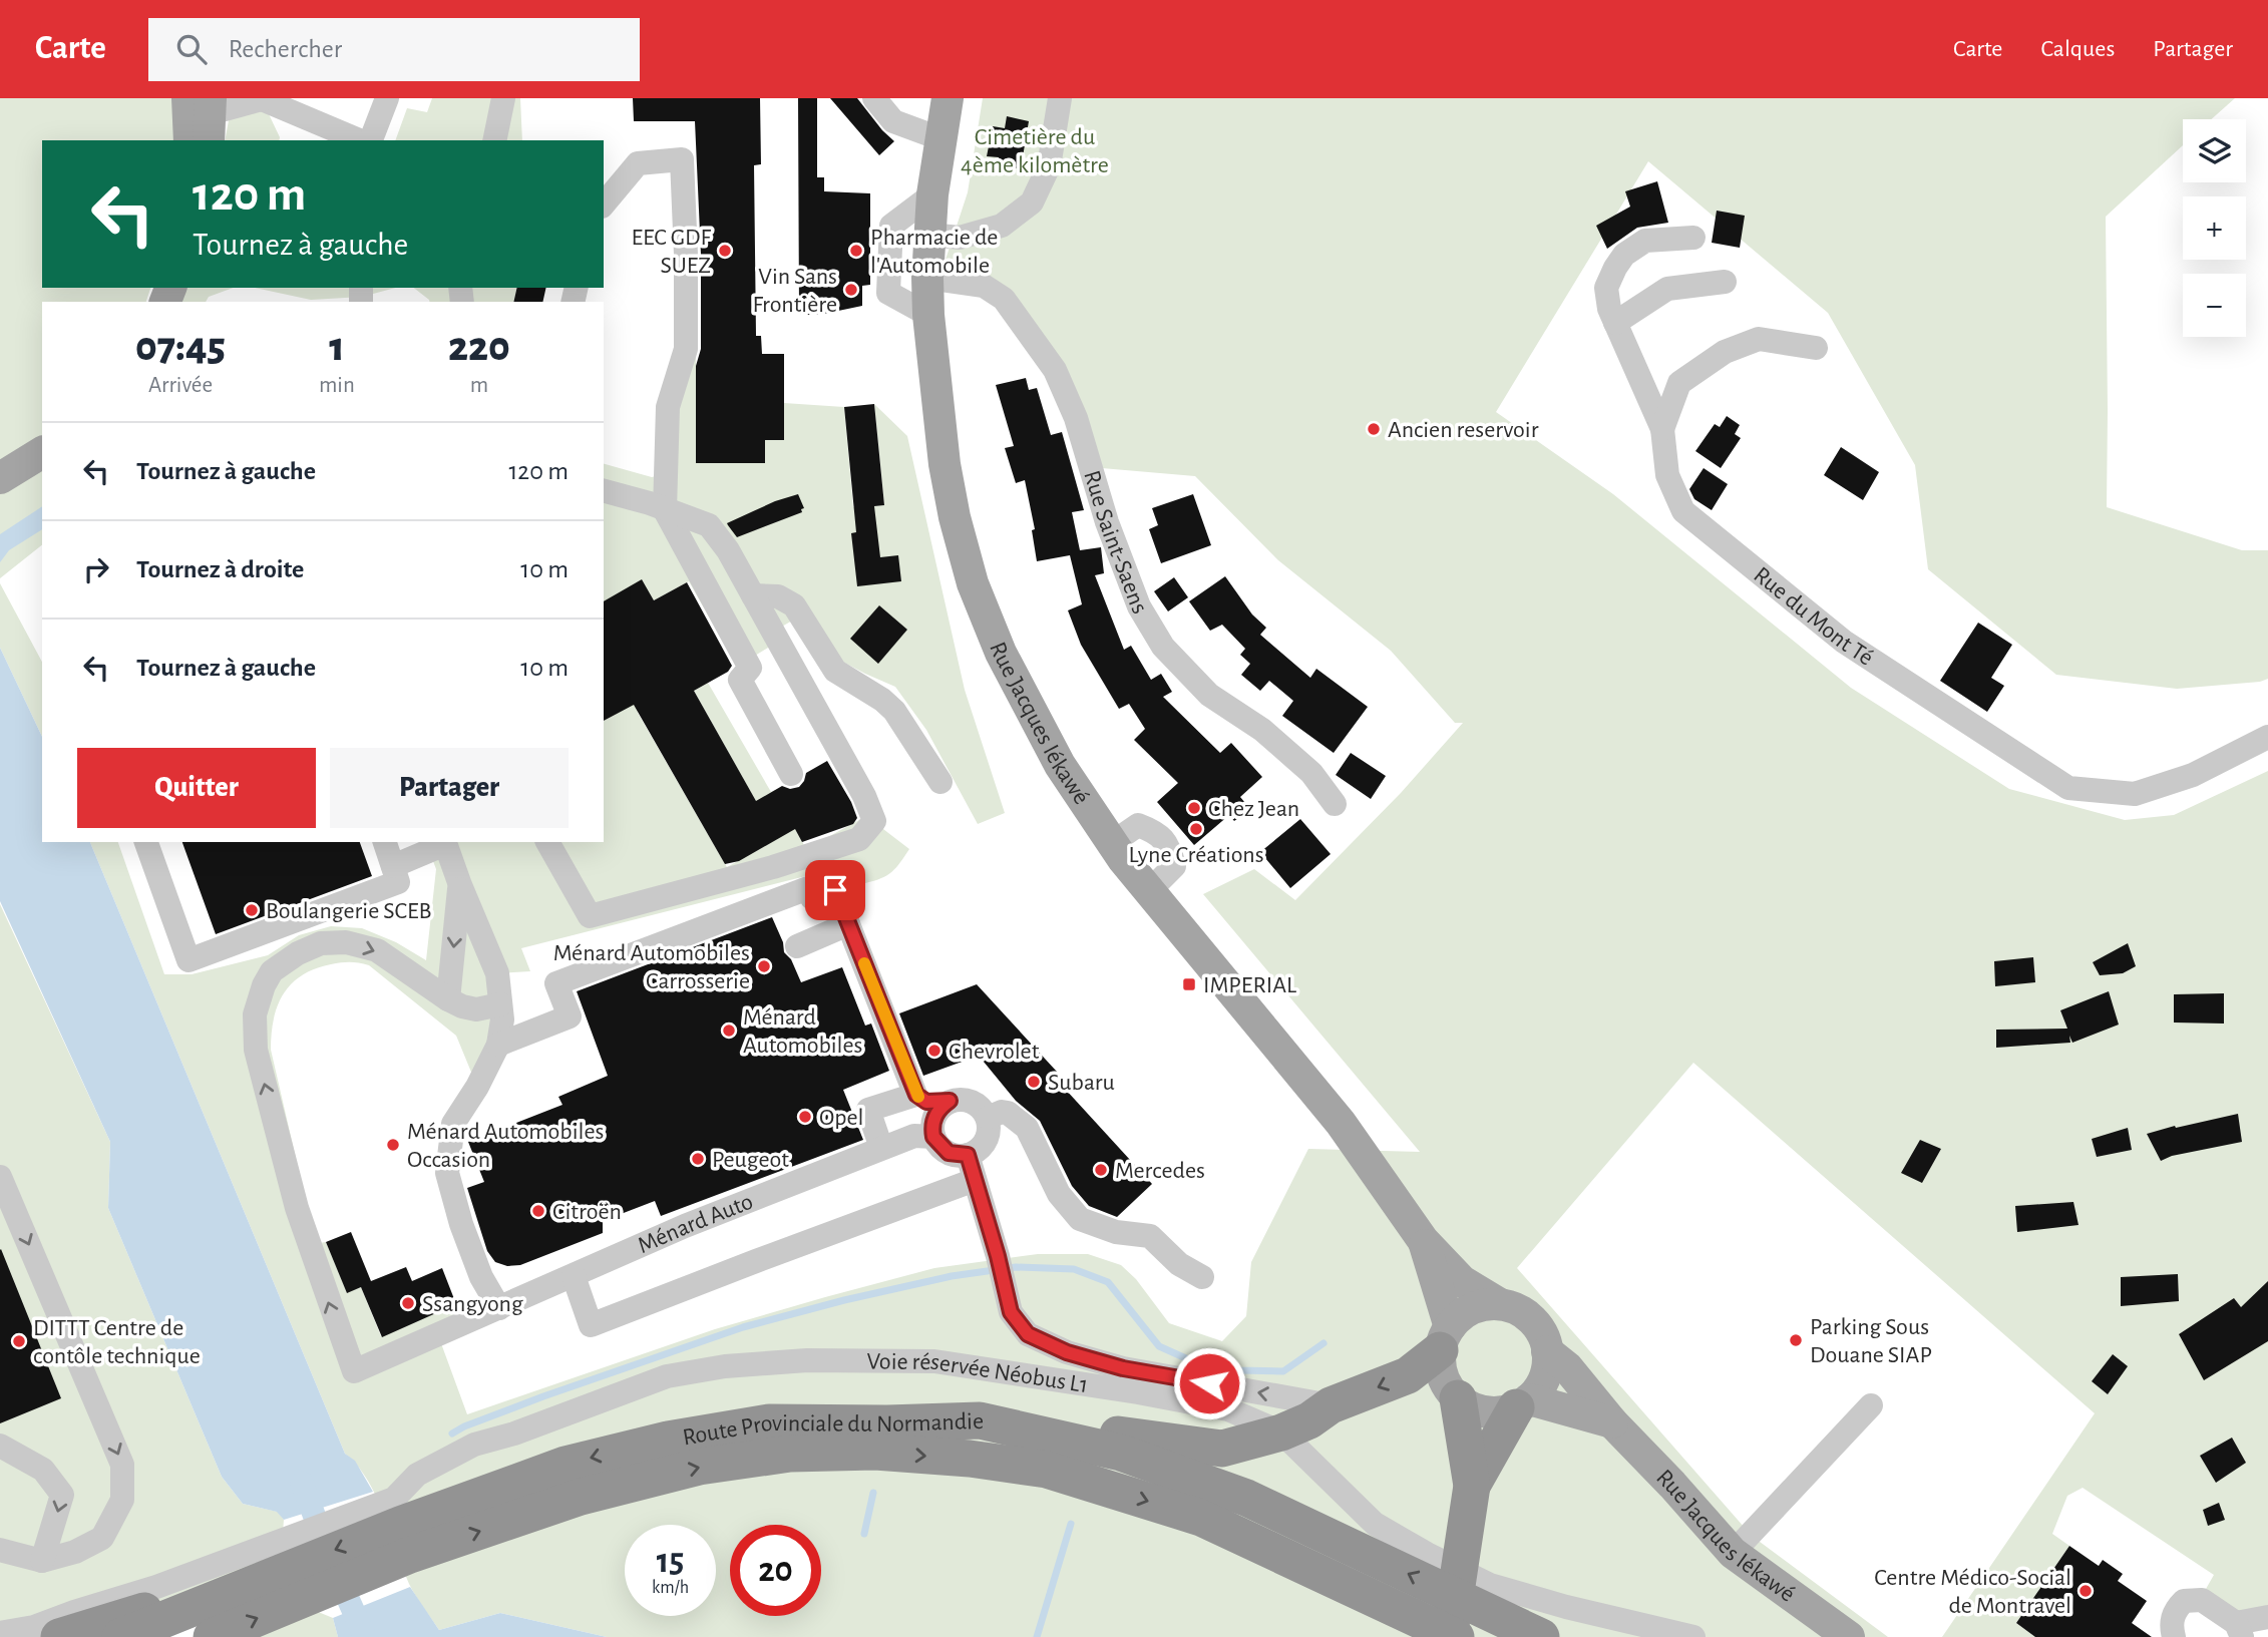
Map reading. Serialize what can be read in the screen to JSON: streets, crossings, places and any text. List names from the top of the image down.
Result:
{
  "streets": {
    "highway": ["Route Provinciale du Normandie"],
    "main road": ["Rue Jacques Iékawé"],
    "street": [
      "Rue Saint-Saens",
      "Rue du Mont Té",
      "Ménard Auto",
      "Voie réservée Néobus L1"
    ]
  },
  "crossings": [
    ["Rue Saint-Saens", "Rue Jacques Iékawé"],
    ["Voie réservée Néobus L1", "Route Provinciale du Normandie"]
  ],
  "parks": ["Cimetière du 4ème kilomètre"],
  "places": {
    "other": [
      "EEC GDF SUEZ",
      "Pharmacie de l'Automobile",
      "Vin Sans Frontière",
      "Ancien reservoir",
      "Chez Jean",
      "Lyne Créations",
      "Boulangerie SCEB",
      "Ménard Automobiles Carrosserie",
      "Ménard Automobiles",
      "Chevrolet",
      "Subaru",
      "Opel",
      "Ménard Automobiles Occasion",
      "Peugeot",
      "Mercedes",
      "Citroën",
      "Ssangyong",
      "Parking Sous Douane SIAP",
      "DITTT Centre de contôle technique",
      "Centre Médico-Social de Montravel"
    ],
    "transit": ["IMPERIAL"]
  },
  "page": {
    "header": "Carte",
    "search": "Rechercher",
    "nav": ["Carte", "Calques", "Partager"],
    "map_buttons": ["+", "−"],
    "turn": ["120 m", "Tournez à gauche"],
    "eta": [
      "07:45",
      "Arrivée",
      "1",
      "min",
      "220",
      "m"
    ],
    "list": [
      {
        "name": "Tournez à gauche",
        "value": "120 m"
      },
      {
        "name": "Tournez à droite",
        "value": "10 m"
      },
      {
        "name": "Tournez à gauche",
        "value": "10 m"
      }
    ],
    "buttons": ["Quitter", "Partager"],
    "speed": "15 km/h",
    "limit": "20"
  }
}
